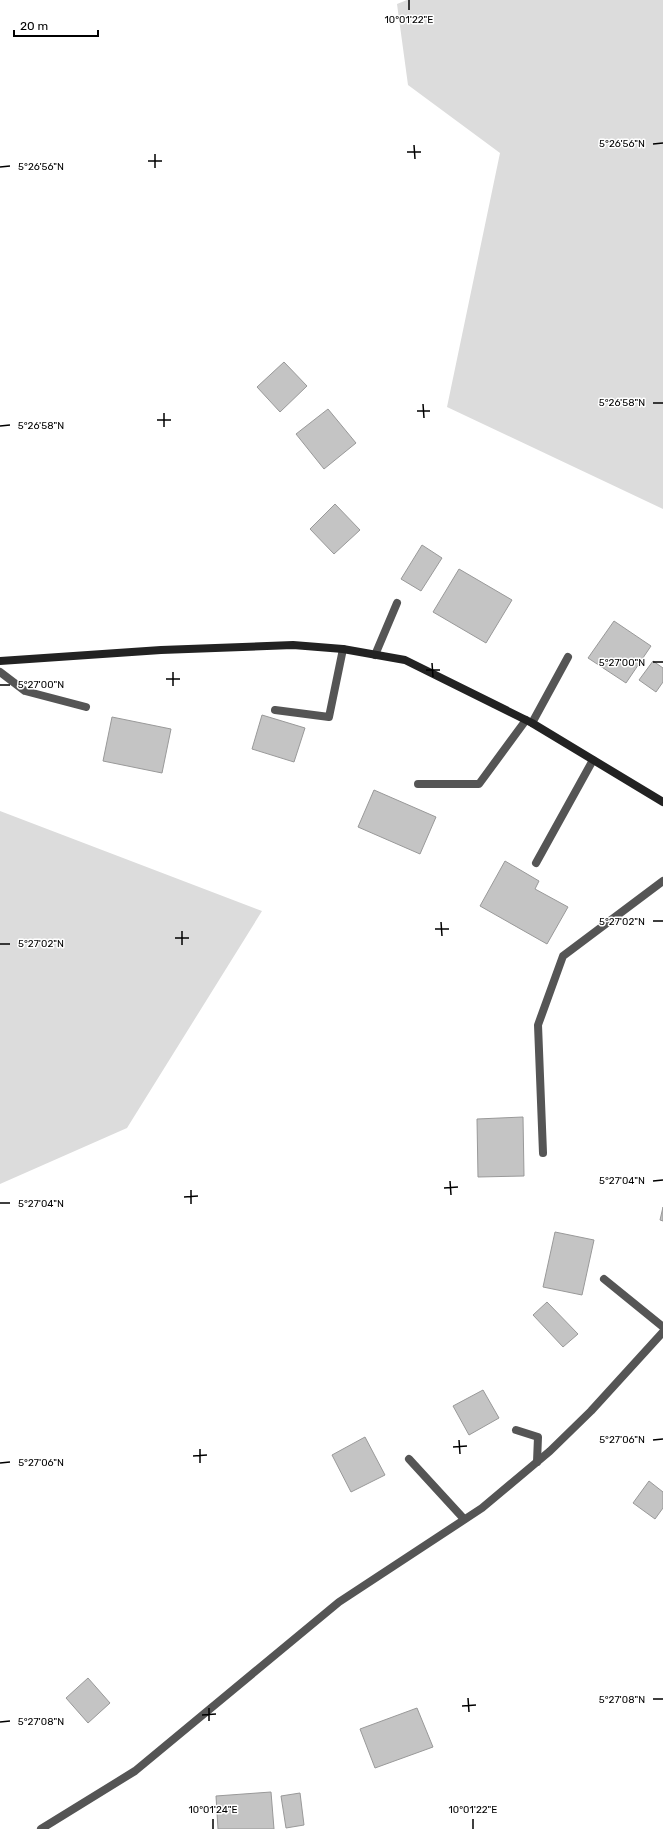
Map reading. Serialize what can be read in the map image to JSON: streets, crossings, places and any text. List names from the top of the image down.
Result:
{
  "scale_bar": "20 m",
  "coordinates": [
    "10°01'22\"E",
    "5°26'56\"N",
    "5°26'58\"N",
    "5°27'00\"N",
    "5°27'02\"N",
    "5°27'04\"N",
    "5°27'06\"N",
    "5°27'08\"N",
    "10°01'24\"E"
  ]
}
